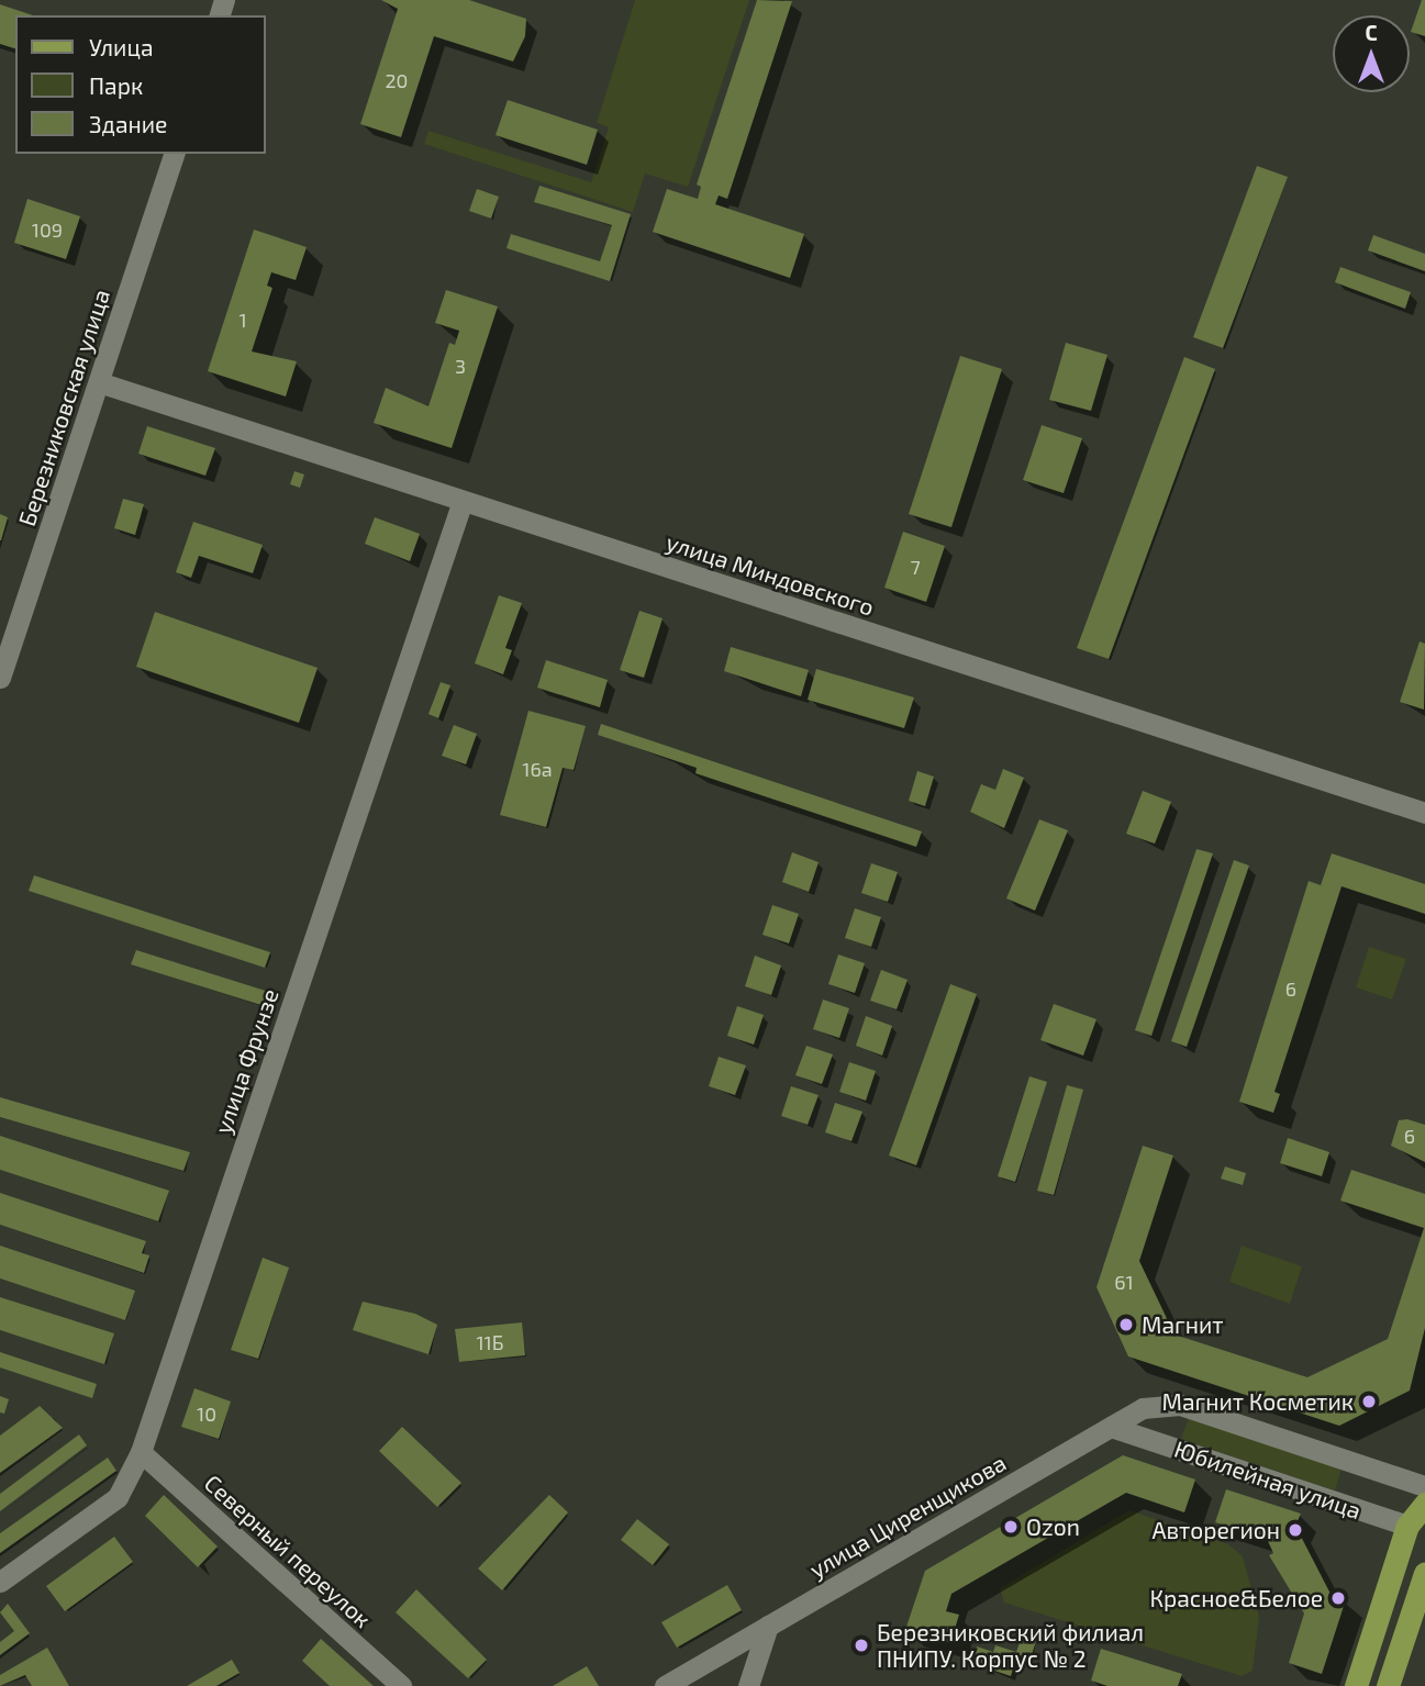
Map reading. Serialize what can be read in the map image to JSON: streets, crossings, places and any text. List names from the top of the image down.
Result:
{
  "streets": {
    "street": [
      "Березниковская улица",
      "улица Миндовского",
      "улица Фрунзе",
      "Юбилейная улица",
      "улица Циренщикова",
      "Северный переулок"
    ]
  },
  "crossings": [
    ["Березниковская улица", "улица Миндовского"],
    ["улица Миндовского", "улица Фрунзе"],
    ["улица Фрунзе", "Северный переулок"],
    ["Юбилейная улица", "улица Циренщикова"]
  ],
  "places": [
    "Магнит",
    "Магнит Косметик",
    "Ozon",
    "Авторегион",
    "Красное&Белое",
    "Березниковский филиал ПНИПУ. Корпус № 2"
  ],
  "house_numbers": [
    "20",
    "109",
    "1",
    "3",
    "7",
    "16а",
    "6",
    "6",
    "61",
    "11Б",
    "10"
  ],
  "legend": ["Улица", "Парк", "Здание"],
  "north": "top"
}
